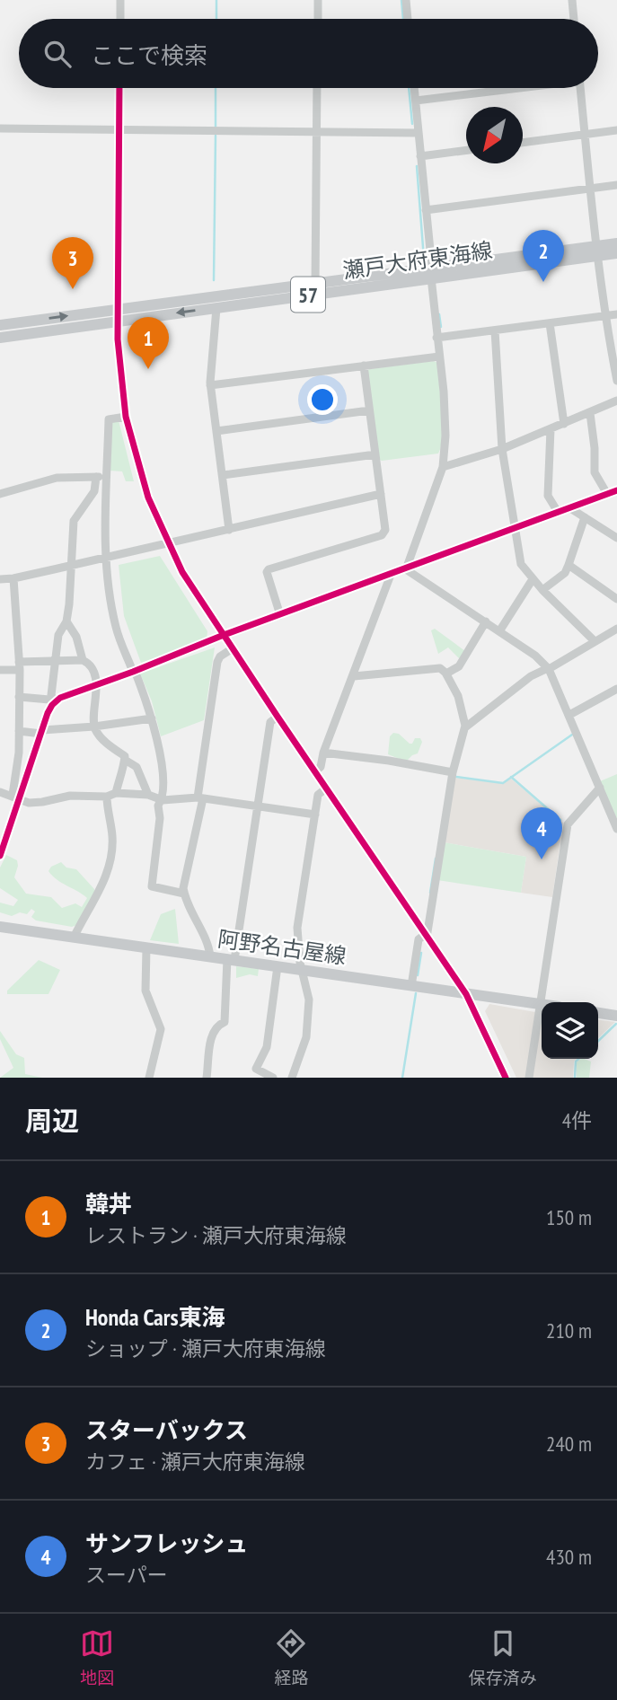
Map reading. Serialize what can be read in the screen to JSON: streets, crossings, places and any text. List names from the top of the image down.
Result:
{
  "streets": {
    "main road": ["瀬戸大府東海線", "57", "阿野名古屋線"]
  },
  "north": "bottom left",
  "page": {
    "search": "ここで検索",
    "pins": [
      "2",
      "3",
      "1",
      "4"
    ],
    "heading": ["周辺", "4件"],
    "list": [
      {
        "mark": "1",
        "name": "韓丼",
        "note": "レストラン · 瀬戸大府東海線",
        "value": "150 m"
      },
      {
        "mark": "2",
        "name": "Honda Cars東海",
        "note": "ショップ · 瀬戸大府東海線",
        "value": "210 m"
      },
      {
        "mark": "3",
        "name": "スターバックス",
        "note": "カフェ · 瀬戸大府東海線",
        "value": "240 m"
      },
      {
        "mark": "4",
        "name": "サンフレッシュ",
        "note": "スーパー",
        "value": "430 m"
      }
    ],
    "nav": ["地図", "経路", "保存済み"]
  }
}
